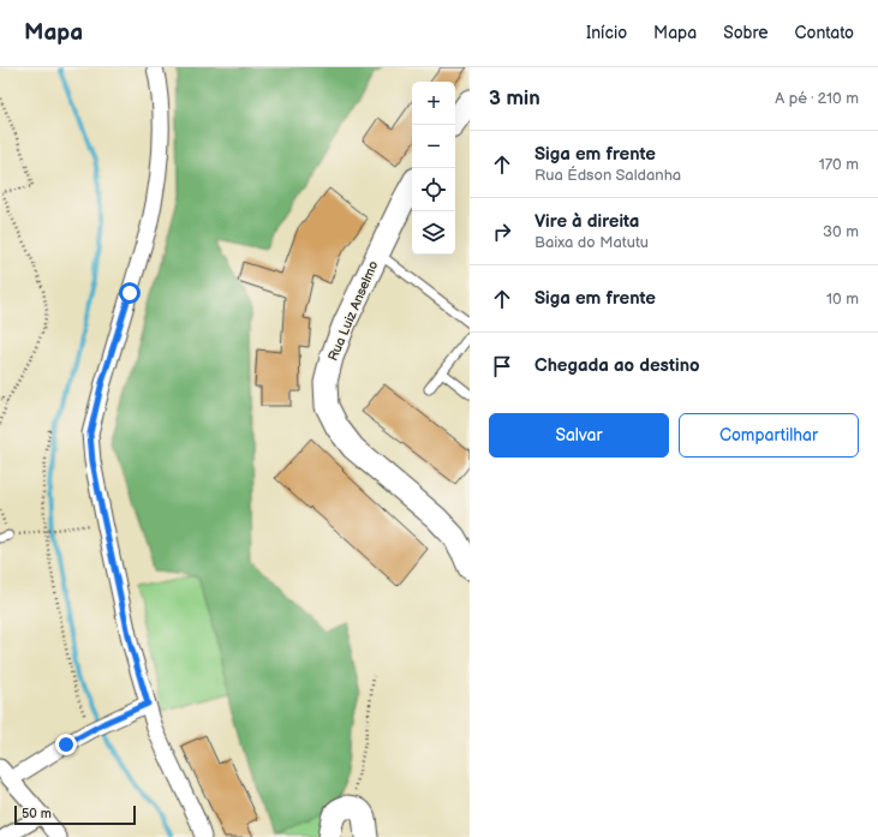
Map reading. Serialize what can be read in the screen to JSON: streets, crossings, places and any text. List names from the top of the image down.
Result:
{
  "streets": {
    "street": ["Rua Luiz Anselmo"]
  },
  "scale_bar": "50 m",
  "page": {
    "header": "Mapa",
    "nav": [
      "Início",
      "Mapa",
      "Sobre",
      "Contato"
    ],
    "heading": ["3 min", "A pé · 210 m"],
    "map_buttons": ["+", "−"],
    "list": [
      ["Siga em frente", "Rua Édson Saldanha", "170 m"],
      ["Vire à direita", "Baixa do Matutu", "30 m"],
      ["Siga em frente", "10 m"],
      "Chegada ao destino"
    ],
    "buttons": ["Salvar", "Compartilhar"],
    "scale": "50 m"
  }
}
